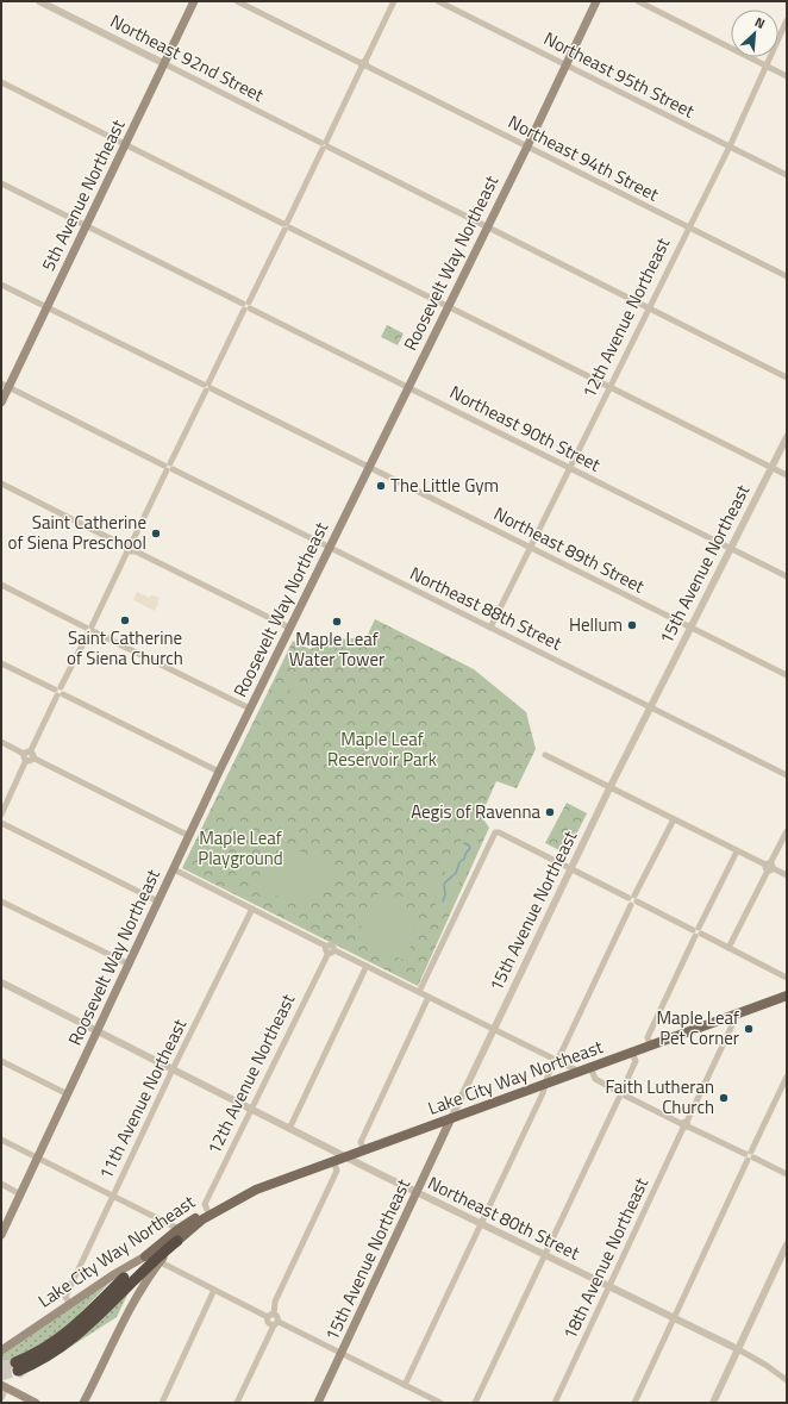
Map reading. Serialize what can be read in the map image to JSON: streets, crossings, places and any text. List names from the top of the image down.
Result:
{
  "streets": {
    "main road": [
      "5th Avenue Northeast",
      "Roosevelt Way Northeast",
      "15th Avenue Northeast",
      "Lake City Way Northeast"
    ],
    "street": [
      "Northeast 92nd Street",
      "Northeast 95th Street",
      "Northeast 94th Street",
      "12th Avenue Northeast",
      "Northeast 90th Street",
      "Northeast 89th Street",
      "Northeast 88th Street",
      "11th Avenue Northeast",
      "Northeast 80th Street",
      "18th Avenue Northeast"
    ]
  },
  "crossings": [
    ["Northeast 92nd Street", "5th Avenue Northeast"],
    ["Northeast 92nd Street", "Roosevelt Way Northeast"],
    ["Northeast 92nd Street", "12th Avenue Northeast"],
    ["Northeast 95th Street", "Roosevelt Way Northeast"],
    ["Northeast 95th Street", "12th Avenue Northeast"],
    ["Northeast 94th Street", "Roosevelt Way Northeast"],
    ["Northeast 94th Street", "12th Avenue Northeast"],
    ["5th Avenue Northeast", "Northeast 90th Street"],
    ["5th Avenue Northeast", "Northeast 89th Street"],
    ["5th Avenue Northeast", "Northeast 88th Street"],
    ["Roosevelt Way Northeast", "Northeast 90th Street"],
    ["Roosevelt Way Northeast", "Northeast 89th Street"],
    ["Roosevelt Way Northeast", "Northeast 88th Street"],
    ["Roosevelt Way Northeast", "Northeast 80th Street"],
    ["12th Avenue Northeast", "Northeast 90th Street"],
    ["12th Avenue Northeast", "Northeast 89th Street"],
    ["12th Avenue Northeast", "Northeast 88th Street"],
    ["12th Avenue Northeast", "Lake City Way Northeast"],
    ["12th Avenue Northeast", "Northeast 80th Street"],
    ["Northeast 90th Street", "15th Avenue Northeast"],
    ["Northeast 89th Street", "15th Avenue Northeast"],
    ["15th Avenue Northeast", "Northeast 88th Street"],
    ["15th Avenue Northeast", "Lake City Way Northeast"],
    ["15th Avenue Northeast", "Northeast 80th Street"],
    ["Lake City Way Northeast", "11th Avenue Northeast"],
    ["Lake City Way Northeast", "Northeast 80th Street"],
    ["Lake City Way Northeast", "18th Avenue Northeast"],
    ["11th Avenue Northeast", "Northeast 80th Street"],
    ["Northeast 80th Street", "18th Avenue Northeast"]
  ],
  "parks": ["Maple Leaf Reservoir Park", "Maple Leaf Playground"],
  "places": [
    "The Little Gym",
    "Saint Catherine of Siena Preschool",
    "Saint Catherine of Siena Church",
    "Maple Leaf Water Tower",
    "Hellum",
    "Aegis of Ravenna",
    "Maple Leaf Pet Corner",
    "Faith Lutheran Church"
  ],
  "north": "top right"
}
